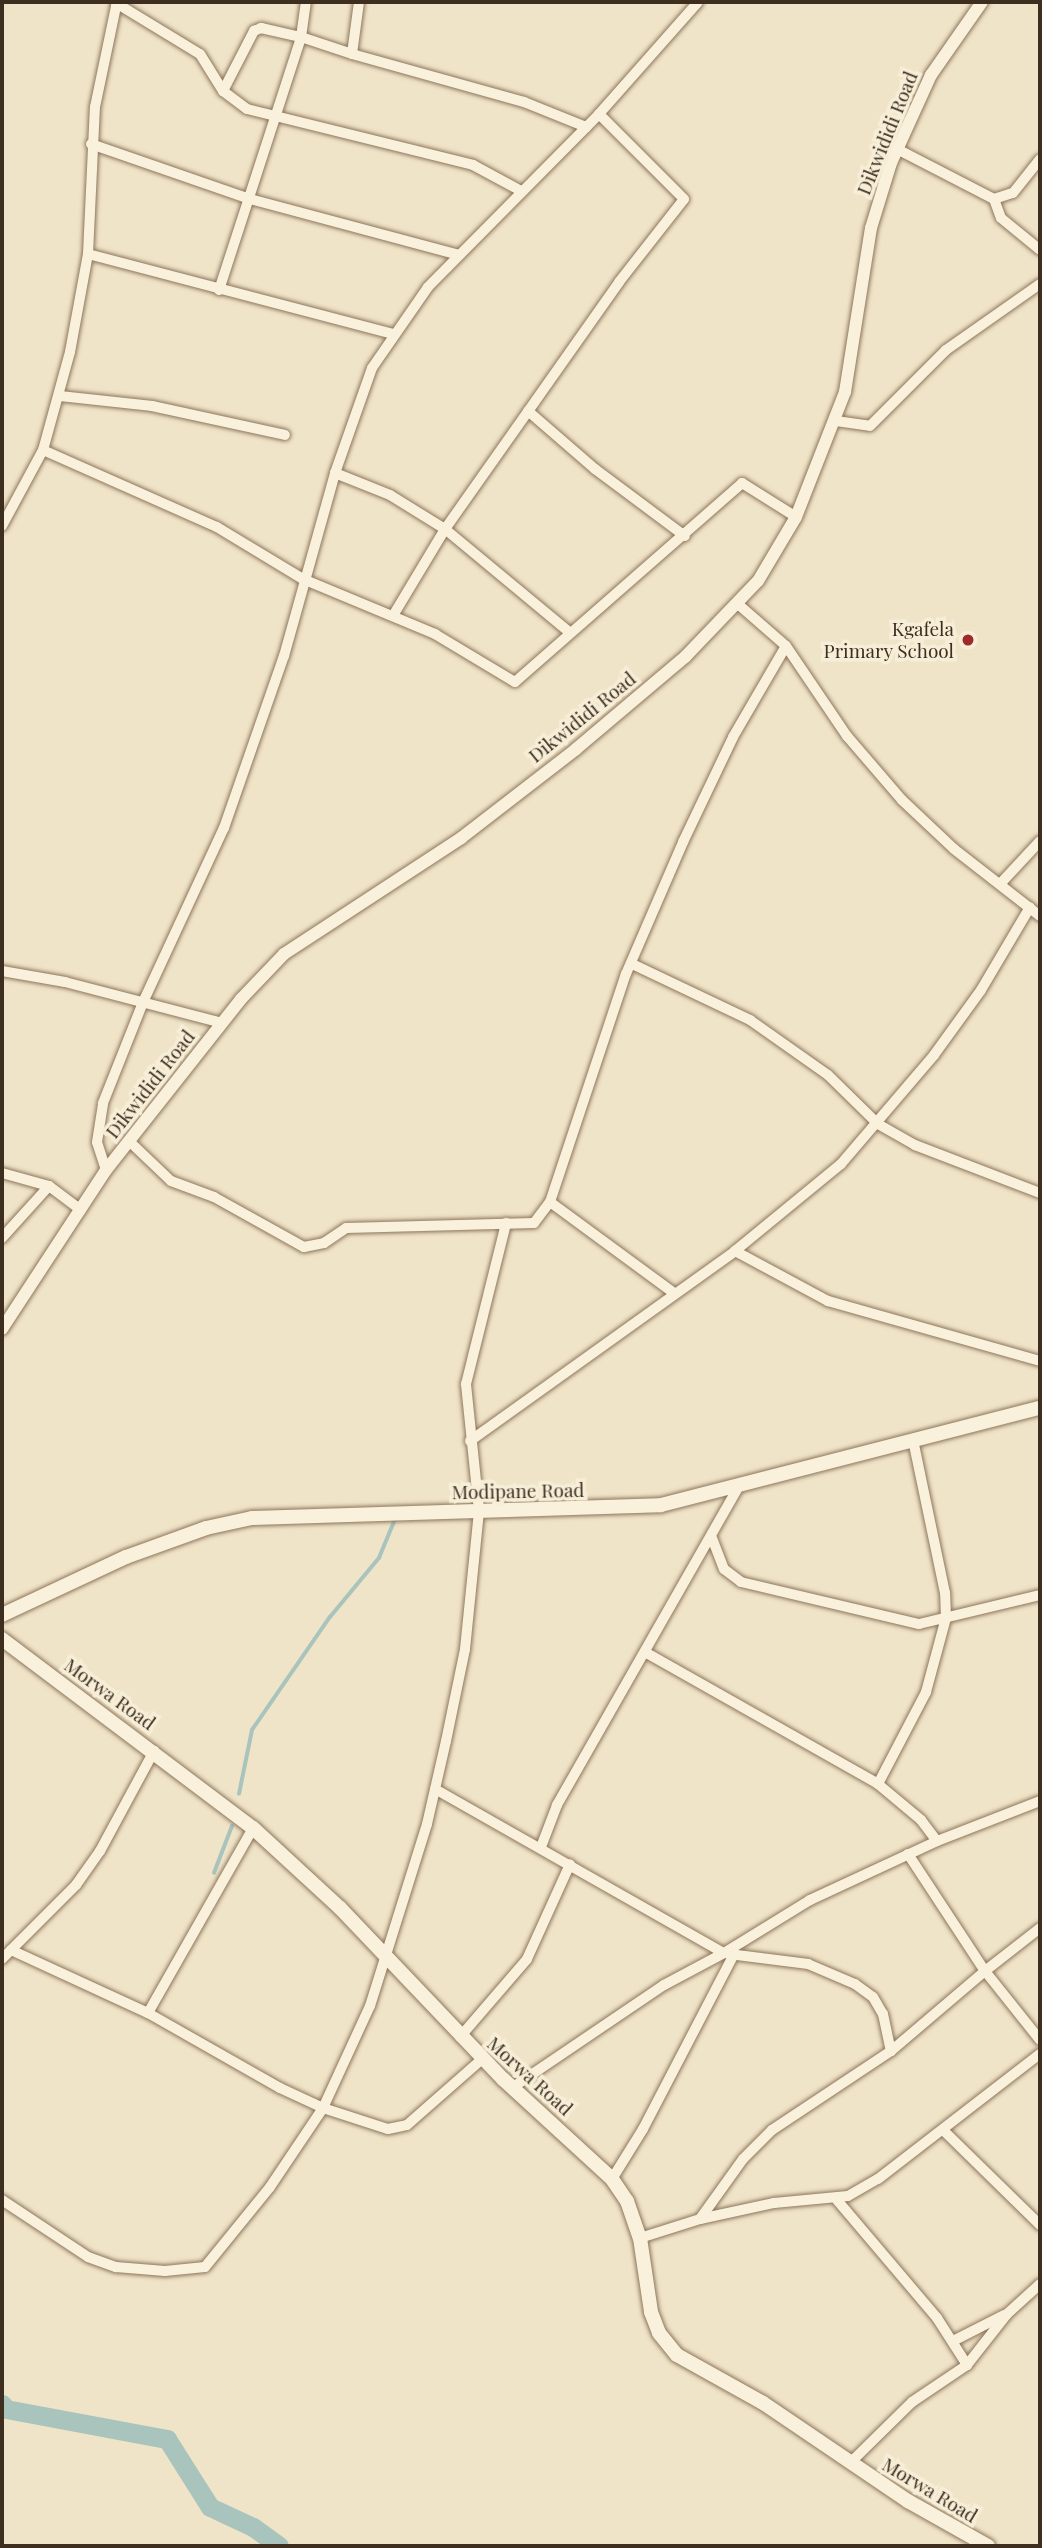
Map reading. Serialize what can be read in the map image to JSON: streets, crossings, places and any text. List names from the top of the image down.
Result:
{
  "streets": {
    "main road": ["Modipane Road", "Morwa Road"],
    "street": ["Dikwididi Road"]
  },
  "places": ["Kgafela Primary School"]
}
